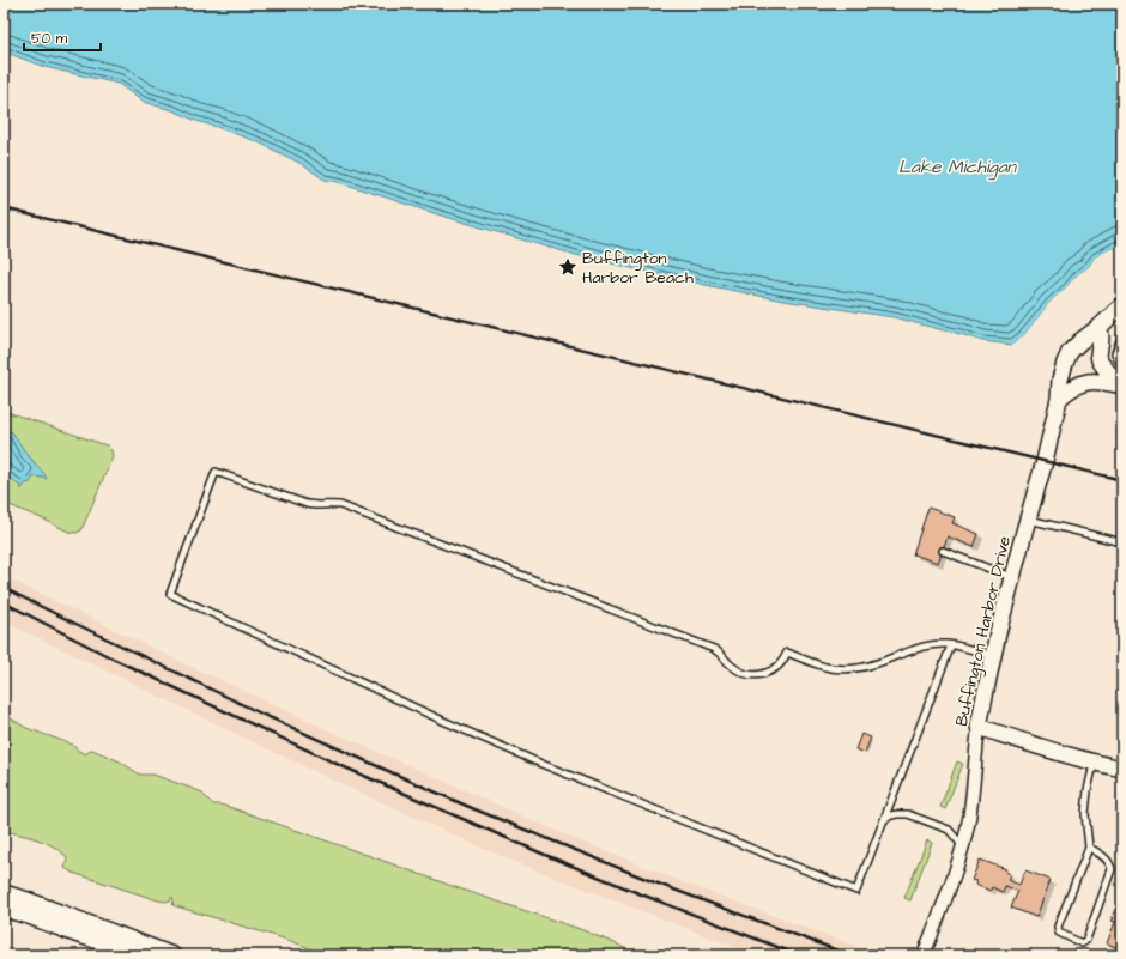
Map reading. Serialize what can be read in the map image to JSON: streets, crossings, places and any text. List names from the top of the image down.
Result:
{
  "streets": {
    "street": ["Buffington Harbor Drive"]
  },
  "water": ["Lake Michigan"],
  "places": {
    "place": ["Buffington Harbor Beach"]
  },
  "scale_bar": "50 m"
}
